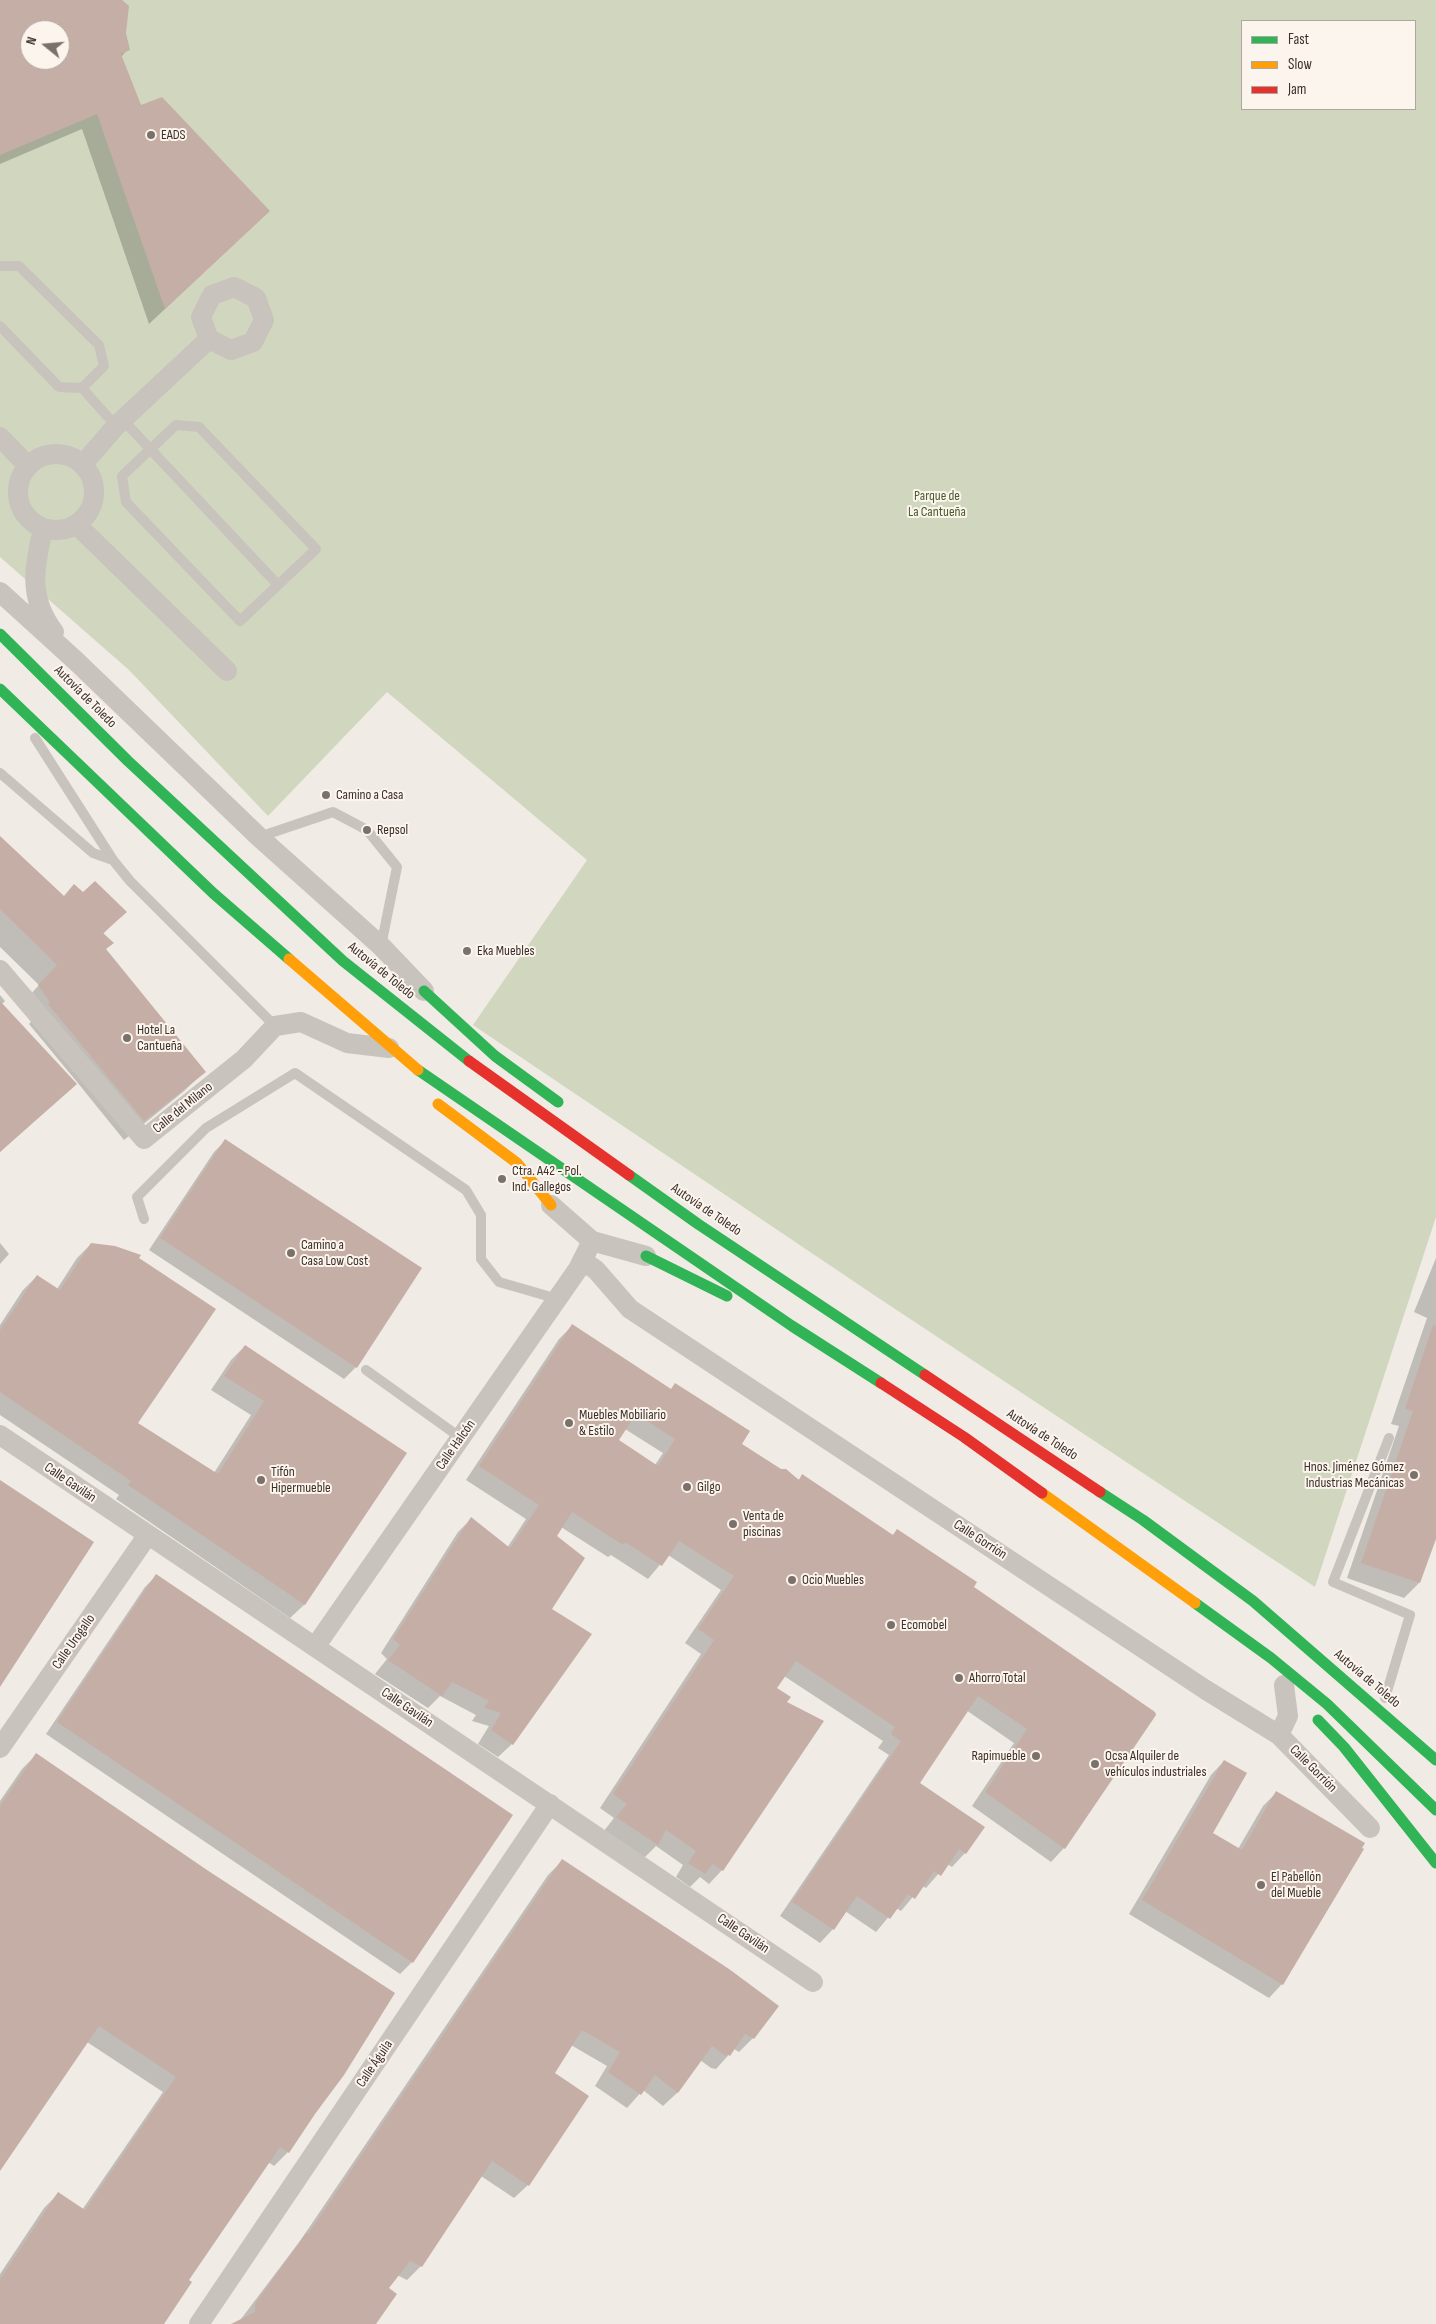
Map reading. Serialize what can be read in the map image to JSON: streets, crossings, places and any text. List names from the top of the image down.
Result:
{
  "streets": {
    "highway": ["Autovía de Toledo"],
    "street": [
      "Calle del Milano",
      "Calle Halcón",
      "Calle Gavilán",
      "Calle Gorrión",
      "Calle Urogallo",
      "Calle Águila"
    ]
  },
  "crossings": [
    ["Calle Halcón", "Calle Gavilán"],
    ["Calle Halcón", "Calle Gorrión"],
    ["Calle Gavilán", "Calle Urogallo"],
    ["Calle Gavilán", "Calle Águila"]
  ],
  "parks": ["Parque de La Cantueña"],
  "places": [
    "EADS",
    "Camino a Casa",
    "Repsol",
    "Eka Muebles",
    "Hotel La Cantueña",
    "Ctra. A42 - Pol. Ind. Gallegos",
    "Camino a Casa Low Cost",
    "Muebles Mobiliario & Estilo",
    "Hnos. Jiménez Gómez Industrias Mecánicas",
    "Tifón Hipermueble",
    "Gilgo",
    "Venta de piscinas",
    "Ocio Muebles",
    "Ecomobel",
    "Ahorro Total",
    "Rapimueble",
    "Ocsa Alquiler de vehículos industriales",
    "El Pabellón del Mueble"
  ],
  "legend": ["Fast", "Slow", "Jam"],
  "north": "left"
}
